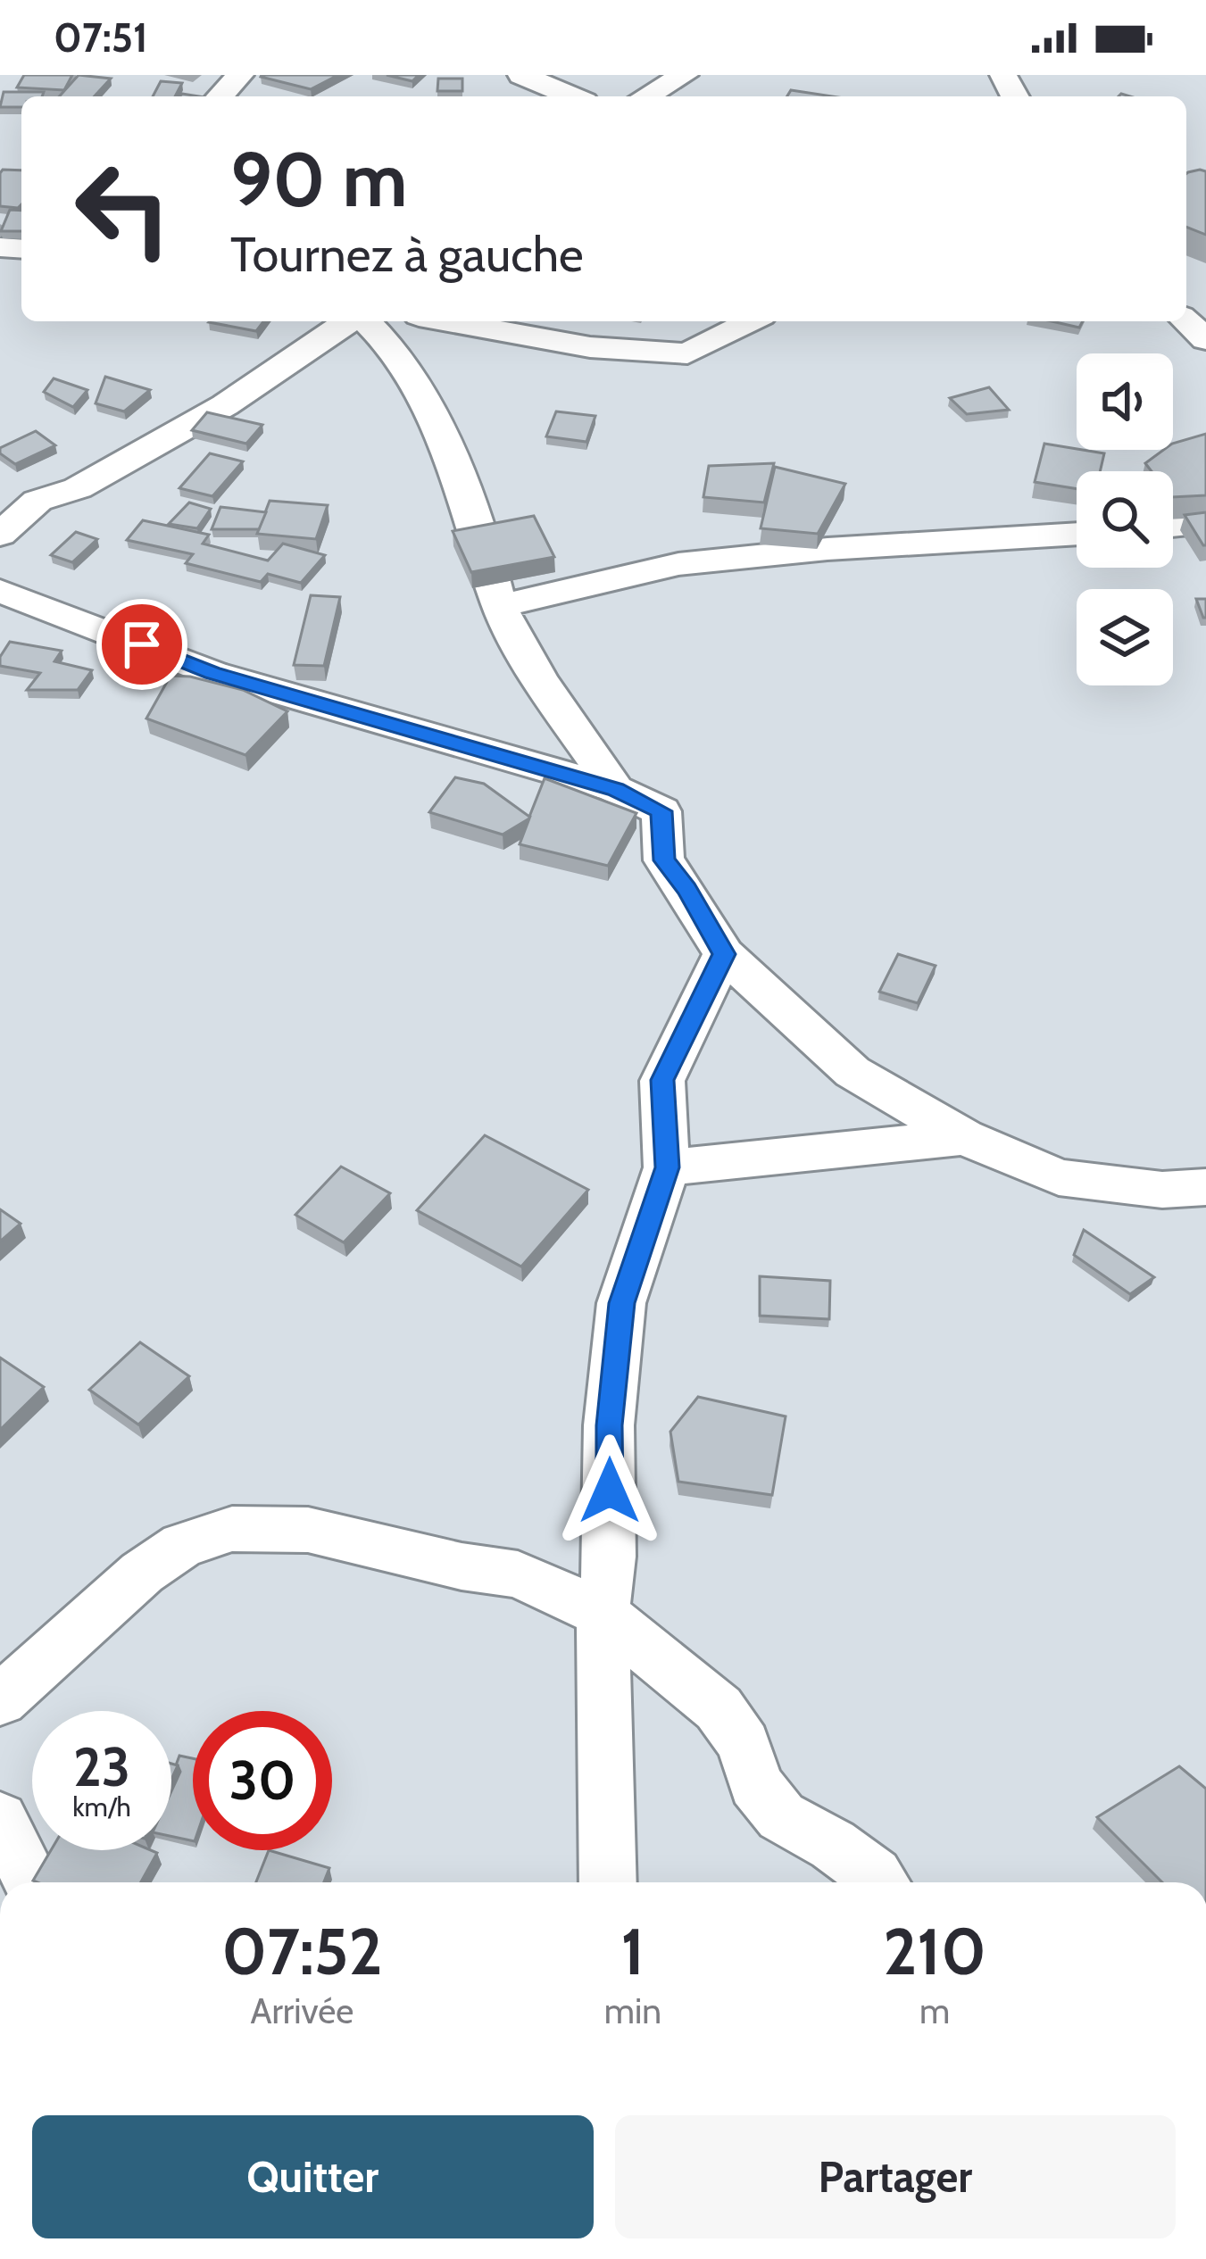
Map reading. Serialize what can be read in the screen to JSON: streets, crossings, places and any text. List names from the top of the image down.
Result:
{
  "page": {
    "status": "07:51",
    "turn": ["90 m", "Tournez à gauche"],
    "speed": "23 km/h",
    "limit": "30",
    "eta": [
      "07:52",
      "Arrivée",
      "1",
      "min",
      "210",
      "m"
    ],
    "buttons": ["Quitter", "Partager"]
  }
}
